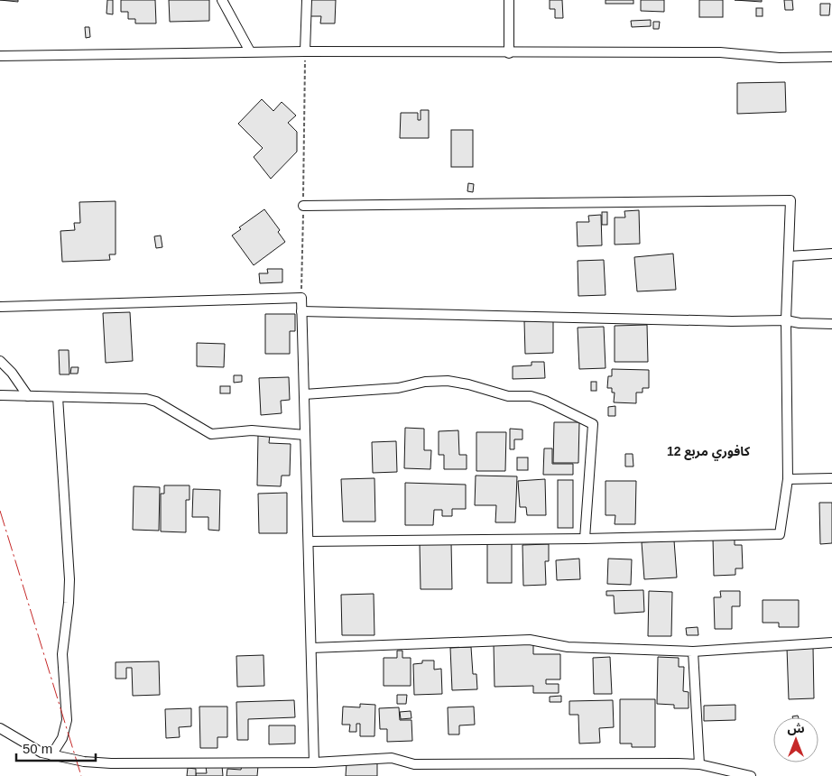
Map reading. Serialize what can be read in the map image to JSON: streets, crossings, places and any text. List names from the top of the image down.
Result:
{
  "districts": ["كافوري مربع 12"],
  "scale_bar": "50 m",
  "north": "top"
}
